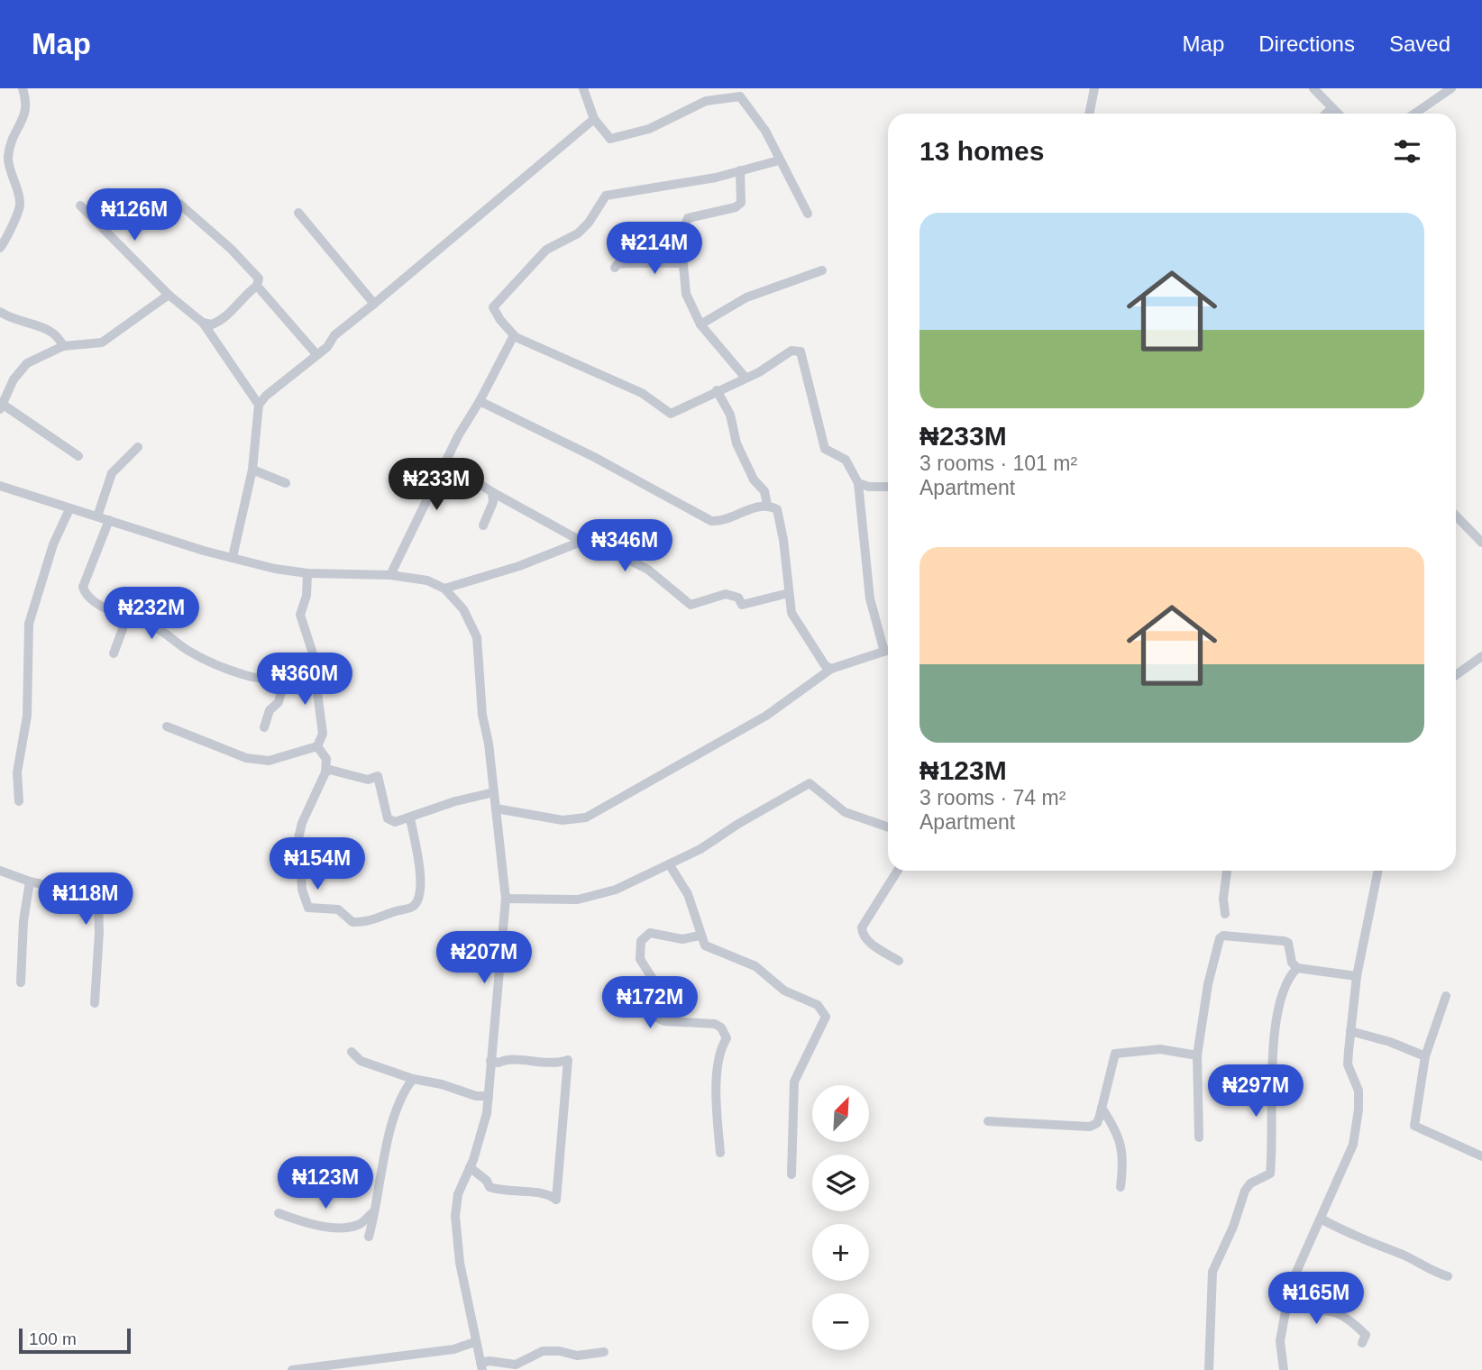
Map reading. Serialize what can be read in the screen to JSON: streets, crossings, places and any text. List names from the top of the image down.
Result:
{
  "scale_bar": "100 m",
  "north": "top right",
  "page": {
    "header": "Map",
    "nav": ["Map", "Directions", "Saved"],
    "heading": "13 homes",
    "price": [
      "₦126M",
      "₦214M",
      "₦233M",
      "₦346M",
      "₦232M",
      "₦360M",
      "₦154M",
      "₦118M",
      "₦207M",
      "₦172M",
      "₦297M",
      "₦123M",
      "₦165M"
    ],
    "list": [
      {
        "name": "₦233M",
        "note": "3 rooms · 101 m² · Apartment"
      },
      {
        "name": "₦123M",
        "note": "3 rooms · 74 m² · Apartment"
      }
    ],
    "map_buttons": ["+", "−"],
    "scale": "100 m"
  }
}
